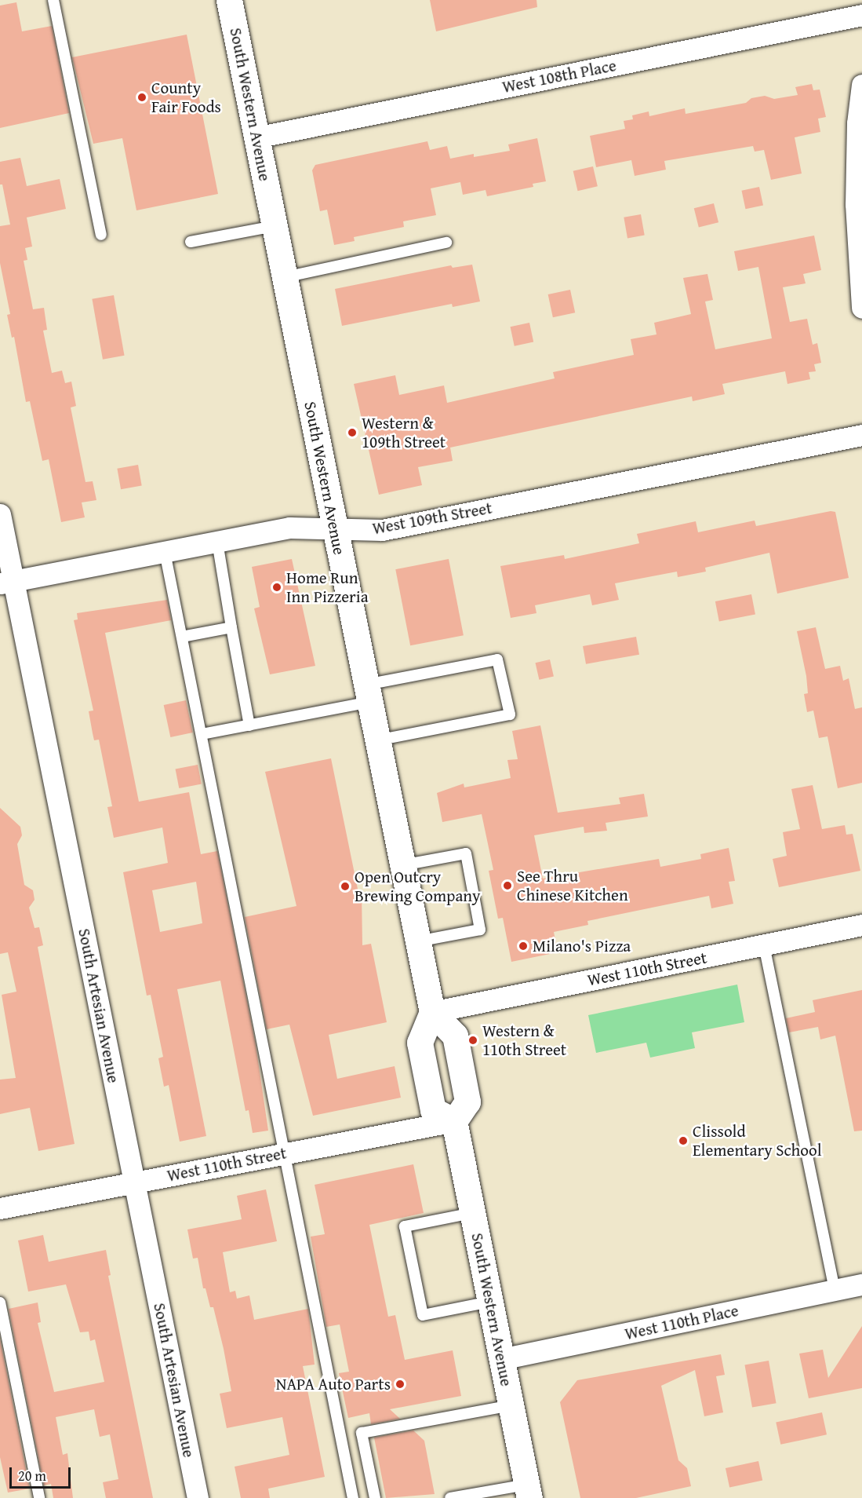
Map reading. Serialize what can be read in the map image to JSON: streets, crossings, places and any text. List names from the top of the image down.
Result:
{
  "streets": {
    "main road": ["South Western Avenue"],
    "street": [
      "West 108th Place",
      "West 109th Street",
      "West 110th Street",
      "South Artesian Avenue",
      "West 110th Place"
    ]
  },
  "crossings": [
    ["West 108th Place", "South Western Avenue"],
    ["South Western Avenue", "West 109th Street"],
    ["South Western Avenue", "West 110th Street"],
    ["South Western Avenue", "West 110th Place"],
    ["West 109th Street", "South Artesian Avenue"],
    ["West 110th Street", "South Artesian Avenue"]
  ],
  "places": [
    "County Fair Foods",
    "Western & 109th Street",
    "Home Run Inn Pizzeria",
    "See Thru Chinese Kitchen",
    "Open Outcry Brewing Company",
    "Milano's Pizza",
    "Western & 110th Street",
    "Clissold Elementary School",
    "NAPA Auto Parts"
  ],
  "scale_bar": "20 m"
}
